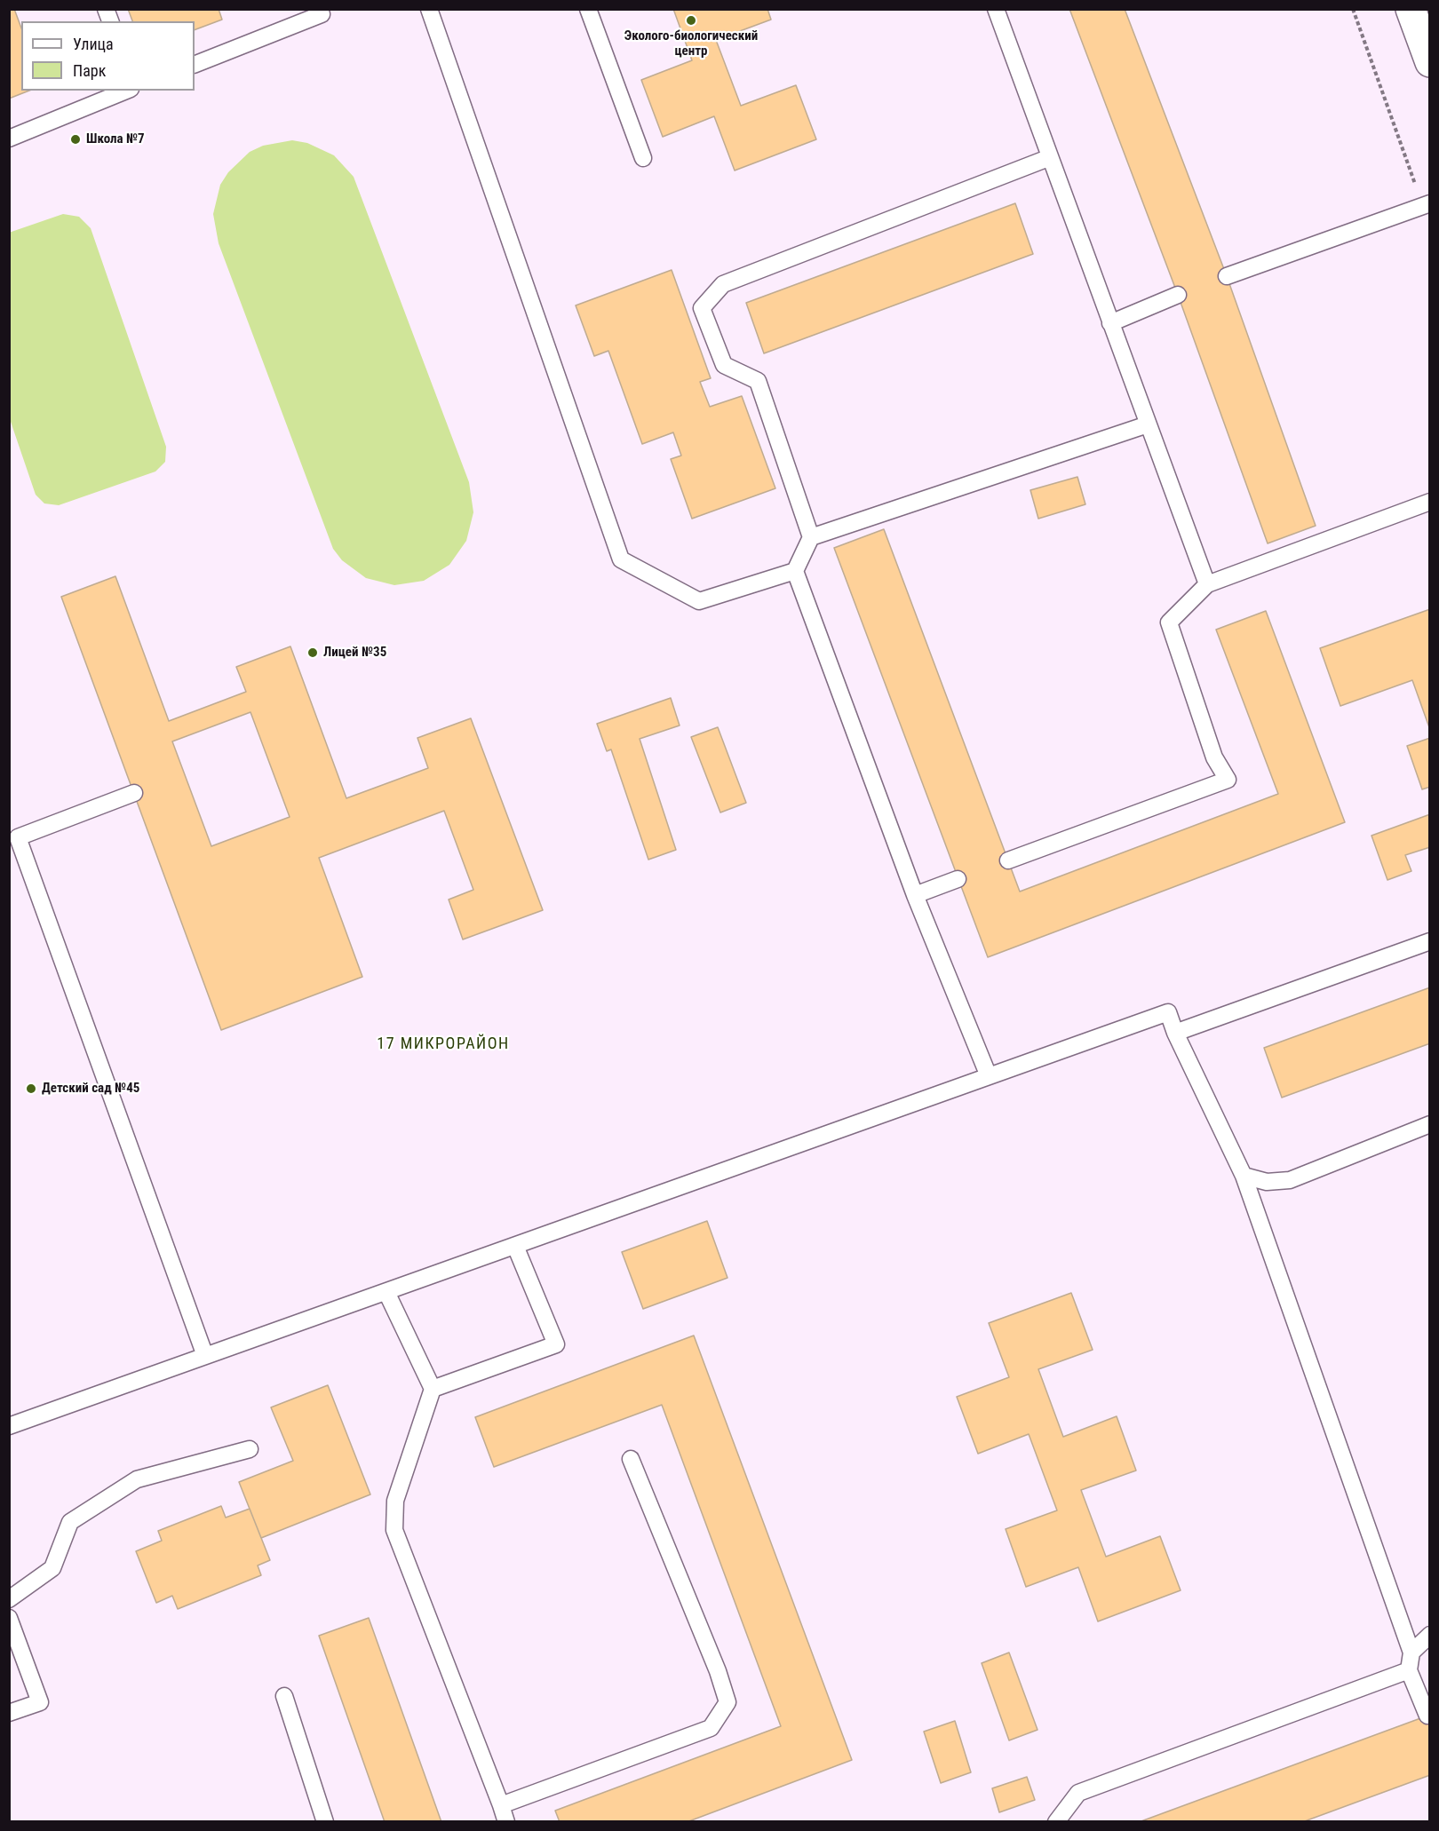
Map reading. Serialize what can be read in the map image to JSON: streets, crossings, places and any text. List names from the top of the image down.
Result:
{
  "districts": ["17 МИКРОРАЙОН"],
  "places": [
    "Эколого-биологический центр",
    "Школа №7",
    "Лицей №35",
    "Детский сад №45"
  ],
  "legend": ["Улица", "Парк"]
}
